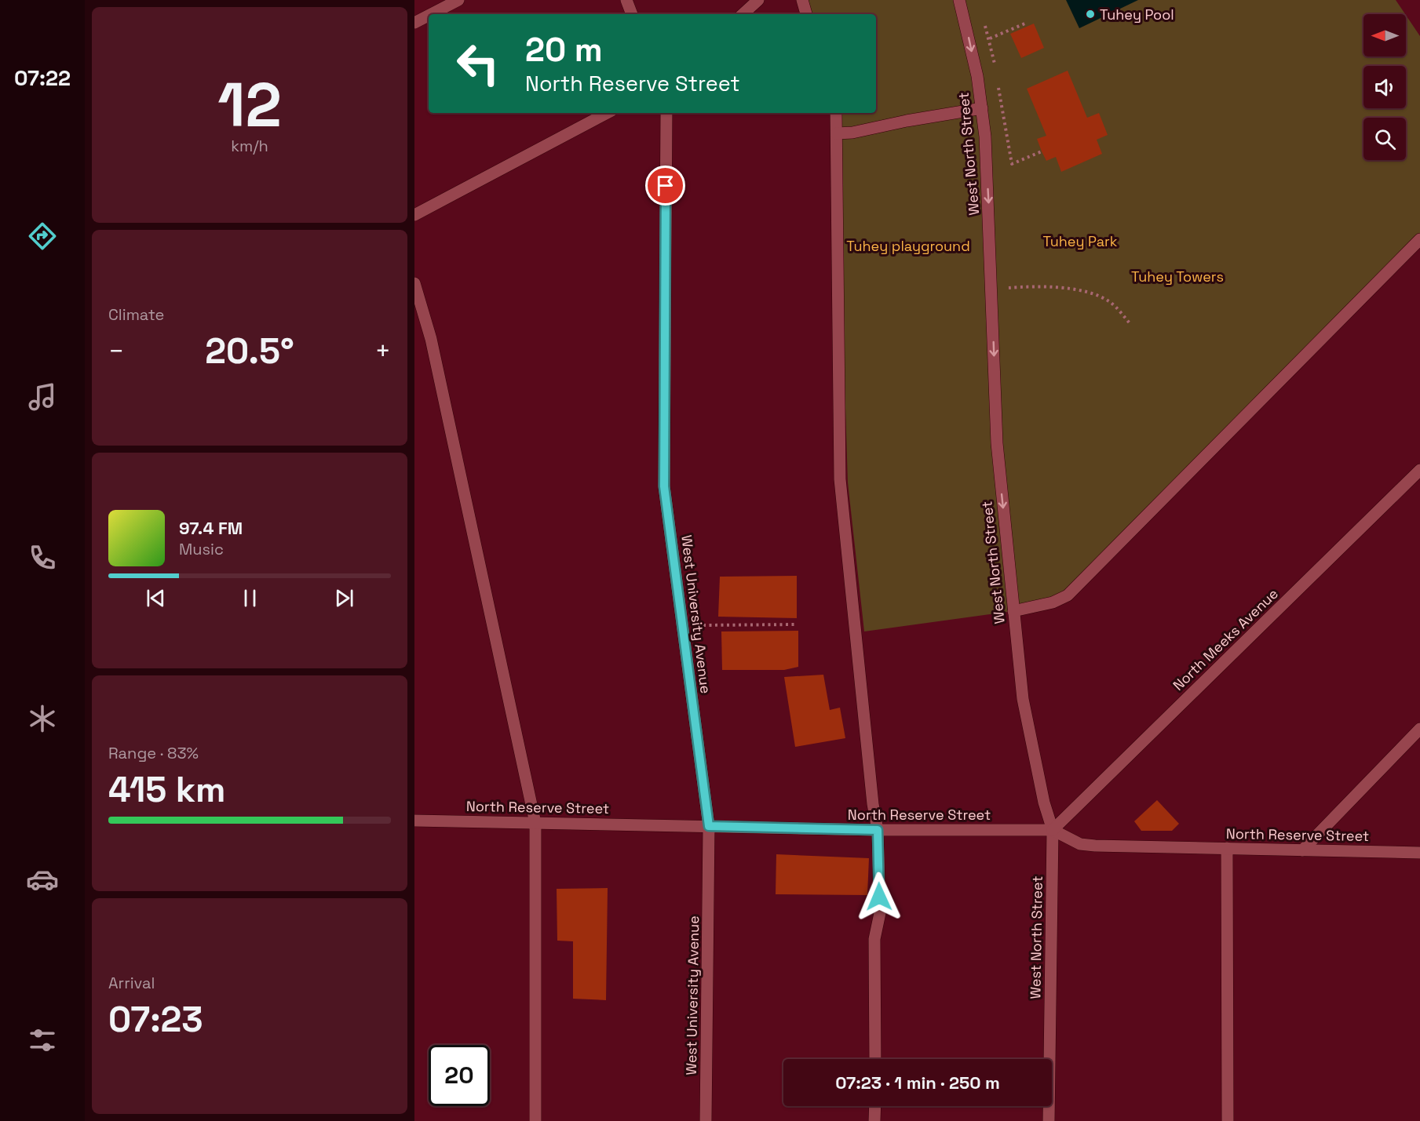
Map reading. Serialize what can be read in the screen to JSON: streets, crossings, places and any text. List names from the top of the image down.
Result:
{
  "streets": {
    "street": [
      "West North Street",
      "West University Avenue",
      "North Meeks Avenue",
      "North Reserve Street"
    ]
  },
  "crossings": [
    ["West North Street", "North Meeks Avenue"],
    ["West North Street", "North Reserve Street"],
    ["West University Avenue", "North Reserve Street"],
    ["North Meeks Avenue", "North Reserve Street"]
  ],
  "one_way": ["West North Street"],
  "parks": ["Tuhey Park", "Tuhey playground", "Tuhey Towers"],
  "places": ["Tuhey Pool"],
  "north": "left",
  "page": {
    "tabs": "07:22",
    "tile": [
      ["12", "km/h"],
      "Climate",
      ["Range · 83%", "415 km"],
      ["Arrival", "07:23"]
    ],
    "turn": ["20 m", "North Reserve Street"],
    "heat": ["−", "20.5°", "+"],
    "song": ["97.4 FM", "Music"],
    "limit": "20",
    "trip": "07:23 · 1 min · 250 m"
  }
}
